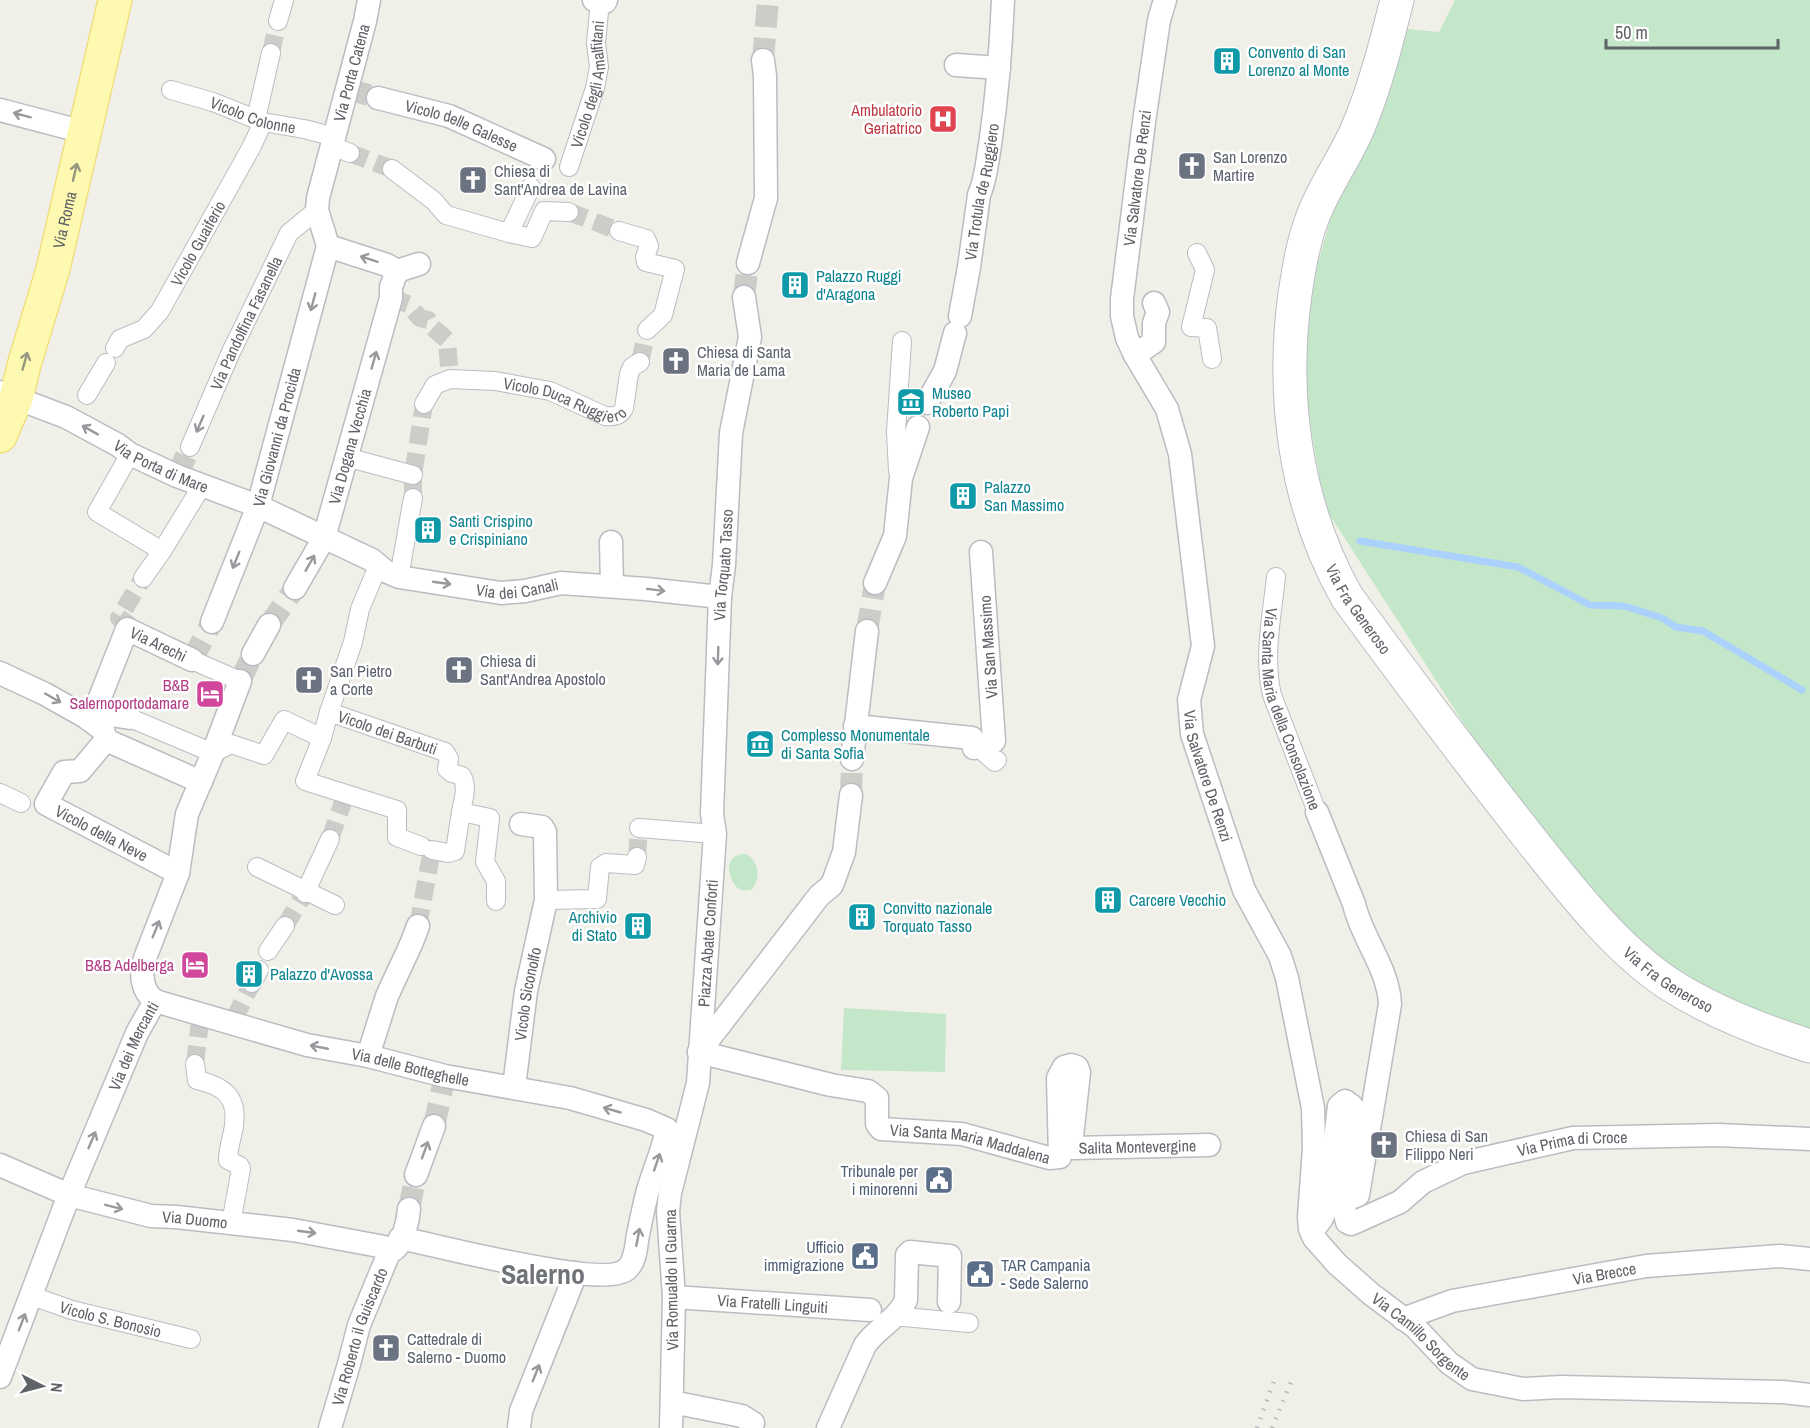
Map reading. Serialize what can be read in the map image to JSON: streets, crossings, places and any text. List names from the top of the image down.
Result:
{
  "streets": {
    "main road": ["Via Roma", "Via Fra Generoso"],
    "street": [
      "Via Porta Catena",
      "Vicolo degli Amalfitani",
      "Vicolo Colonne",
      "Vicolo delle Galesse",
      "Via Salvatore De Renzi",
      "Via Trotula de Ruggiero",
      "Vicolo Guaiferio",
      "Via Pandolfina Fasanella",
      "Vicolo Duca Ruggiero",
      "Via Giovanni da Procida",
      "Via Dogana Vecchia",
      "Via Porta di Mare",
      "Via Torquato Tasso",
      "Via dei Canali",
      "Via Arechi",
      "Via San Massimo",
      "Via Santa Maria della Consolazione",
      "Vicolo dei Barbuti",
      "Vicolo della Neve",
      "Piazza Abate Conforti",
      "Vicolo Siconolfo",
      "Via dei Mercanti",
      "Via delle Botteghelle",
      "Via Santa Maria Maddalena",
      "Via Prima di Croce",
      "Salita Montevergine",
      "Via Duomo",
      "Via Brecce",
      "Via Romualdo II Guarna",
      "Via Fratelli Linguiti",
      "Vicolo S. Bonosio",
      "Via Camillo Sorgente",
      "Via Roberto il Guiscardo"
    ]
  },
  "crossings": [
    ["Via Porta Catena", "Vicolo Colonne"],
    ["Via Porta Catena", "Via Pandolfina Fasanella"],
    ["Vicolo Colonne", "Vicolo Guaiferio"],
    ["Via Salvatore De Renzi", "Via Camillo Sorgente"],
    ["Via Roma", "Via Porta di Mare"],
    ["Via Giovanni da Procida", "Via Porta di Mare"],
    ["Via Dogana Vecchia", "Via Porta di Mare"],
    ["Via Dogana Vecchia", "Via dei Canali"],
    ["Via Porta di Mare", "Via dei Canali"],
    ["Via Torquato Tasso", "Via dei Canali"],
    ["Via Torquato Tasso", "Piazza Abate Conforti"],
    ["Via Arechi", "Via dei Mercanti"],
    ["Via Santa Maria della Consolazione", "Via Prima di Croce"],
    ["Vicolo della Neve", "Via dei Mercanti"],
    ["Piazza Abate Conforti", "Via Santa Maria Maddalena"],
    ["Piazza Abate Conforti", "Via Romualdo II Guarna"],
    ["Vicolo Siconolfo", "Via delle Botteghelle"],
    ["Via dei Mercanti", "Via delle Botteghelle"],
    ["Via dei Mercanti", "Via Duomo"],
    ["Via dei Mercanti", "Vicolo S. Bonosio"],
    ["Via delle Botteghelle", "Via Romualdo II Guarna"],
    ["Via Santa Maria Maddalena", "Salita Montevergine"],
    ["Via Santa Maria Maddalena", "Via Romualdo II Guarna"],
    ["Via Duomo", "Via Romualdo II Guarna"],
    ["Via Duomo", "Via Roberto il Guiscardo"],
    ["Via Brecce", "Via Camillo Sorgente"],
    ["Via Romualdo II Guarna", "Via Fratelli Linguiti"]
  ],
  "one_way": [
    "Via Roma",
    "Via Pandolfina Fasanella",
    "Via Porta di Mare",
    "Via dei Canali",
    "Via dei Mercanti",
    "Via delle Botteghelle",
    "Via Duomo"
  ],
  "districts": ["Salerno"],
  "places": {
    "building": [
      "Convento di San Lorenzo al Monte",
      "Palazzo Ruggi d'Aragona",
      "Palazzo San Massimo",
      "Santi Crispino e Crispiniano",
      "Carcere Vecchio",
      "Convitto nazionale Torquato Tasso",
      "Archivio di Stato",
      "Palazzo d'Avossa"
    ],
    "hospital": ["Ambulatorio Geriatrico"],
    "church": [
      "San Lorenzo Martire",
      "Chiesa di Sant'Andrea de Lavina",
      "Chiesa di Santa Maria de Lama",
      "Chiesa di Sant'Andrea Apostolo",
      "San Pietro a Corte",
      "Chiesa di San Filippo Neri",
      "Cattedrale di Salerno - Duomo"
    ],
    "museum": ["Museo Roberto Papi", "Complesso Monumentale di Santa Sofia"],
    "hotel": ["B&B Salernoportodamare", "B&B Adelberga"],
    "public building": ["Tribunale per i minorenni", "Ufficio immigrazione", "TAR Campania - Sede Salerno"]
  },
  "scale_bar": "50 m",
  "north": "right"
}
